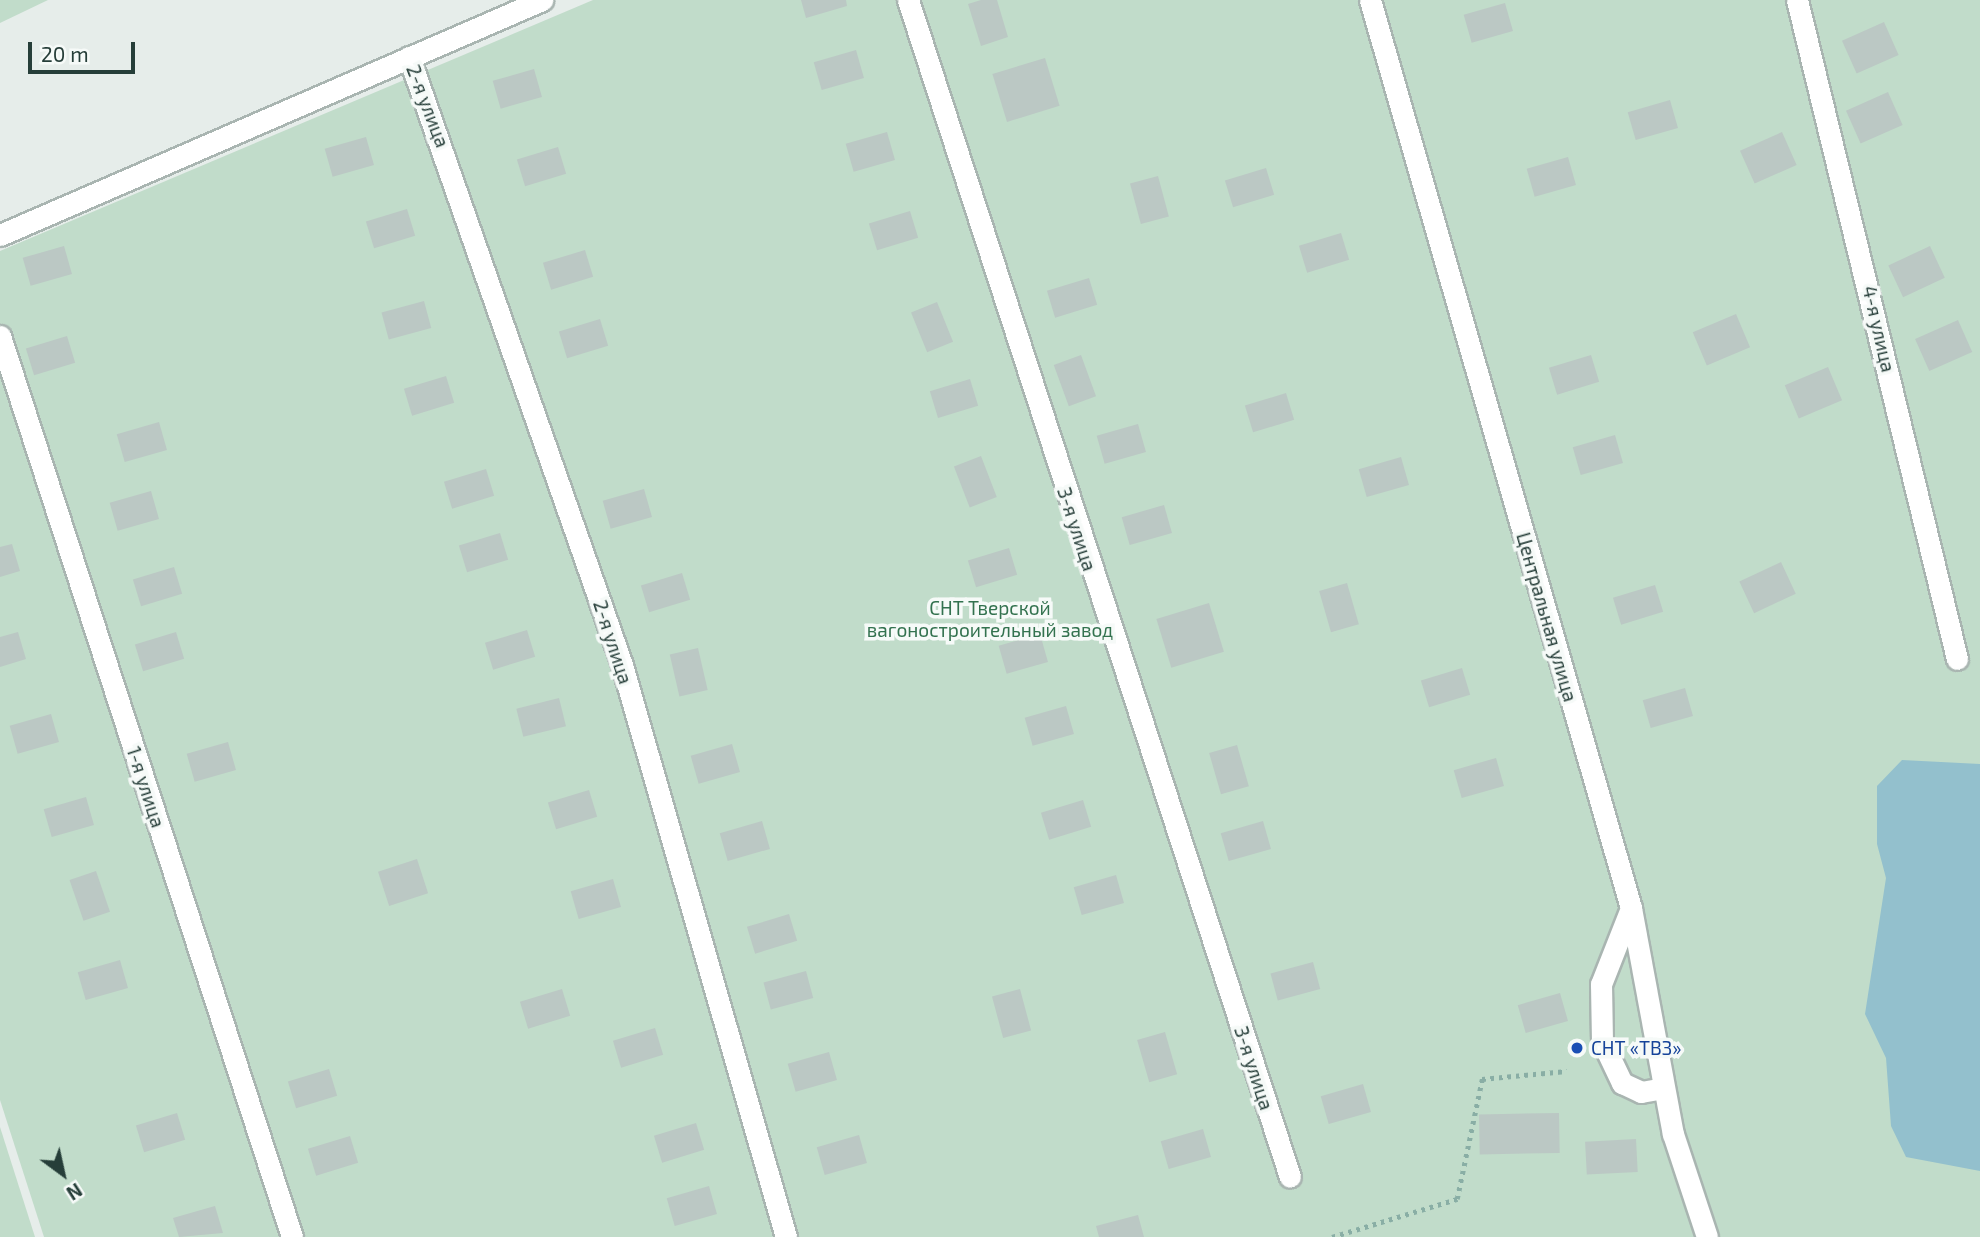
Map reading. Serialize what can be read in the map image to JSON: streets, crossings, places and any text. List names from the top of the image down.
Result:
{
  "streets": {
    "street": [
      "2-я улица",
      "4-я улица",
      "3-я улица",
      "Центральная улица",
      "1-я улица"
    ]
  },
  "parks": ["СНТ Тверской вагоностроительный завод"],
  "places": ["СНТ «ТВЗ»"],
  "scale_bar": "20 m",
  "north": "bottom right"
}
